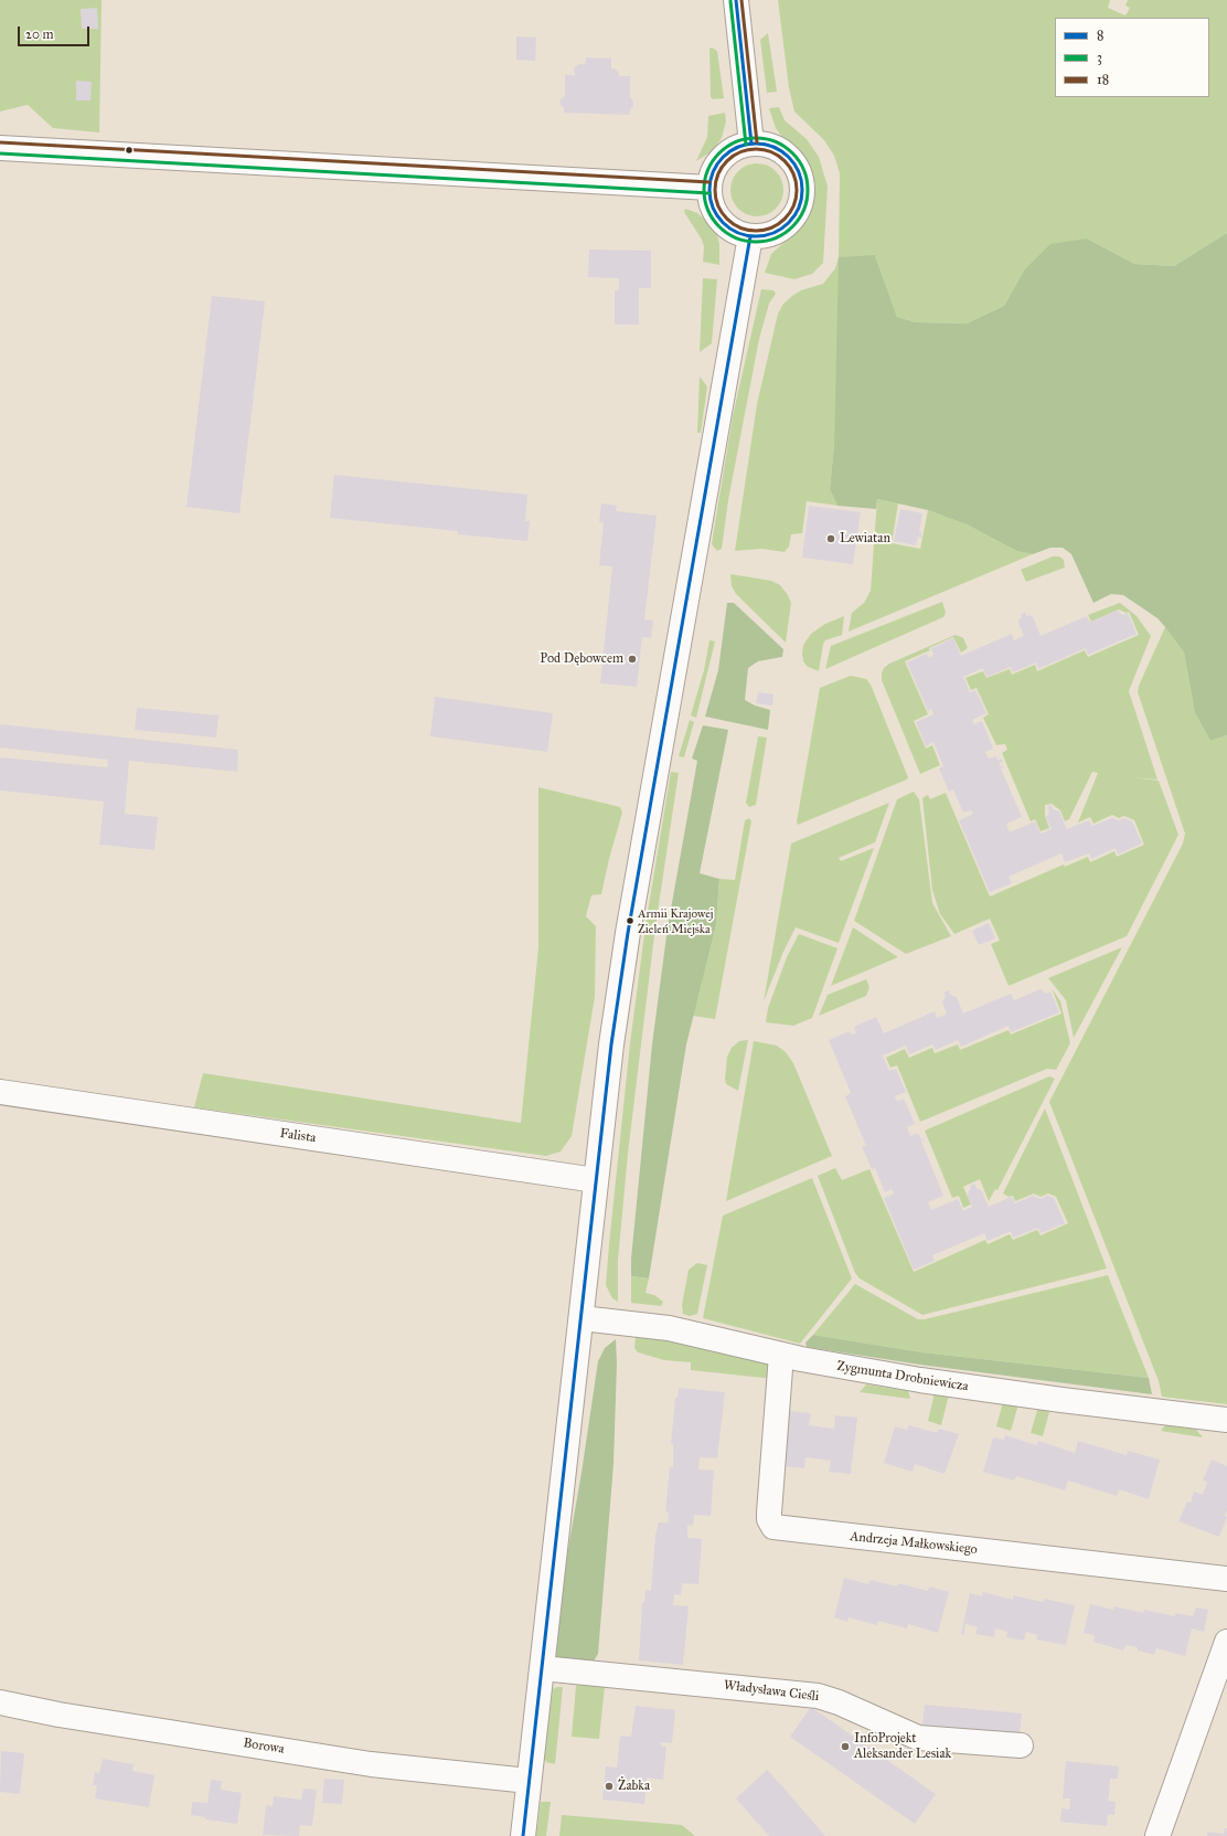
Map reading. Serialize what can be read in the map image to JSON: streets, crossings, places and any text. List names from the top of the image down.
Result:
{
  "streets": {
    "street": [
      "Falista",
      "Zygmunta Drobniewicza",
      "Andrzeja Małkowskiego",
      "Władysława Cieśli",
      "Borowa"
    ]
  },
  "crossings": [
    ["Zygmunta Drobniewicza", "Andrzeja Małkowskiego"]
  ],
  "places": [
    "Lewiatan",
    "Pod Dębowcem",
    "Armii Krajowej Zieleń Miejska",
    "InfoProjekt Aleksander Lesiak",
    "Żabka"
  ],
  "lines": ["transit line 8", "transit line 18", "transit line 3"],
  "legend": ["8", "3", "18"],
  "scale_bar": "20 m"
}
